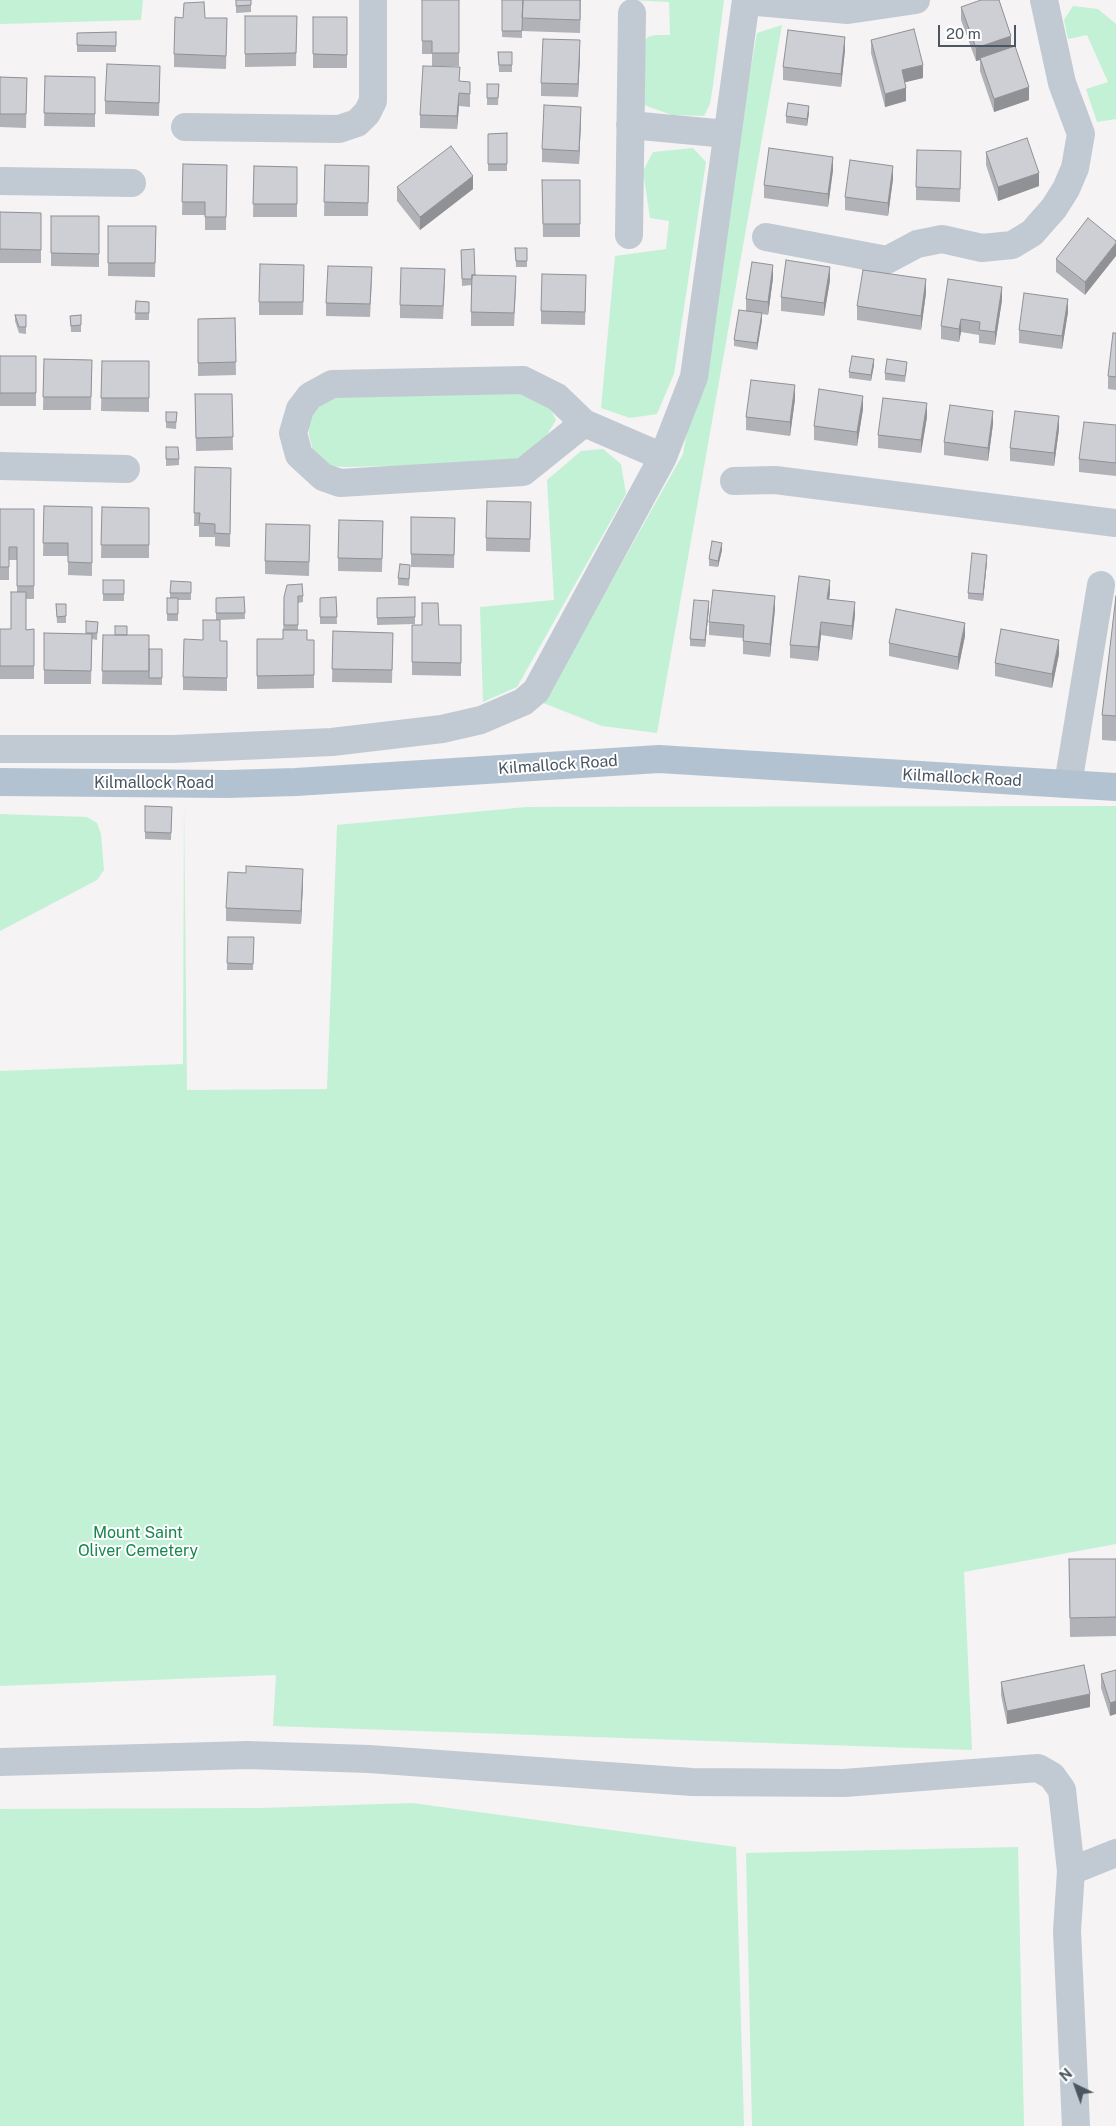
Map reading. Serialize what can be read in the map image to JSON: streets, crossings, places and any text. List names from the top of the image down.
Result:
{
  "streets": {
    "main road": ["Kilmallock Road"]
  },
  "parks": ["Mount Saint Oliver Cemetery"],
  "scale_bar": "20 m",
  "north": "top left"
}
